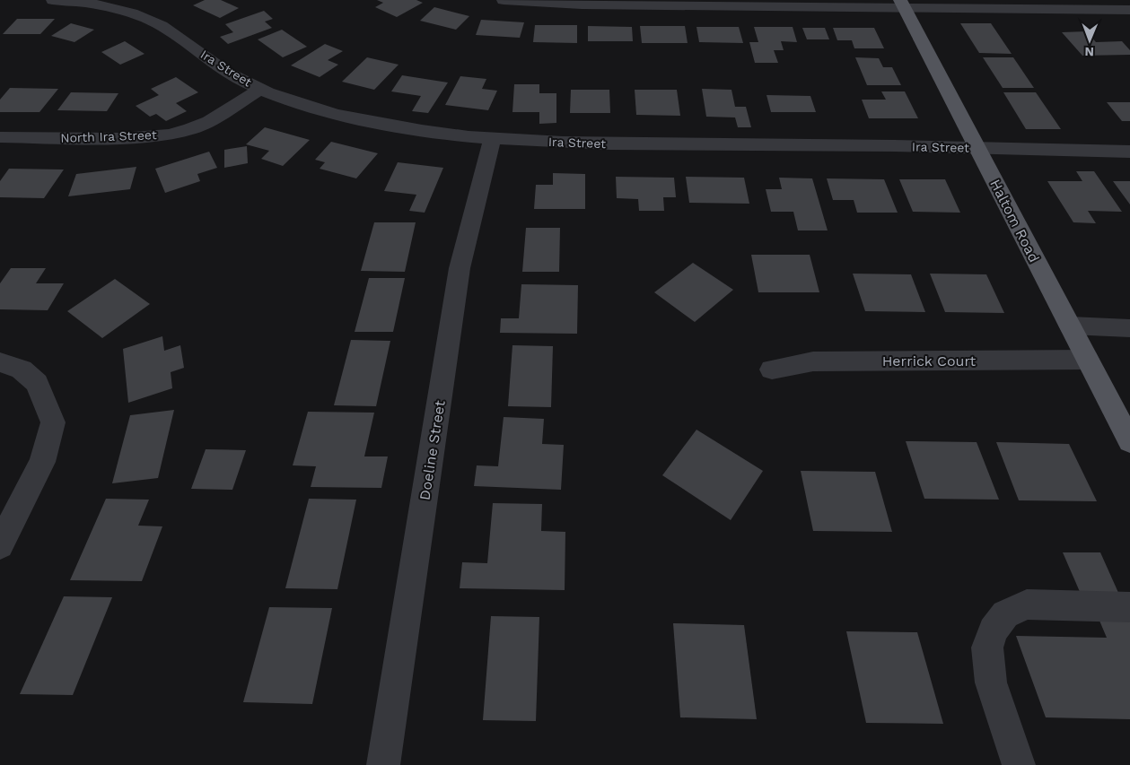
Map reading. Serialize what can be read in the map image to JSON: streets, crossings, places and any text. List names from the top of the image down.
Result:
{
  "streets": {
    "main road": ["Haltom Road"],
    "street": [
      "Ira Street",
      "North Ira Street",
      "Herrick Court",
      "Doeline Street"
    ]
  },
  "crossings": [
    ["Ira Street", "North Ira Street"],
    ["Ira Street", "Haltom Road"],
    ["Ira Street", "Doeline Street"],
    ["Haltom Road", "Herrick Court"]
  ],
  "north": "bottom"
}
